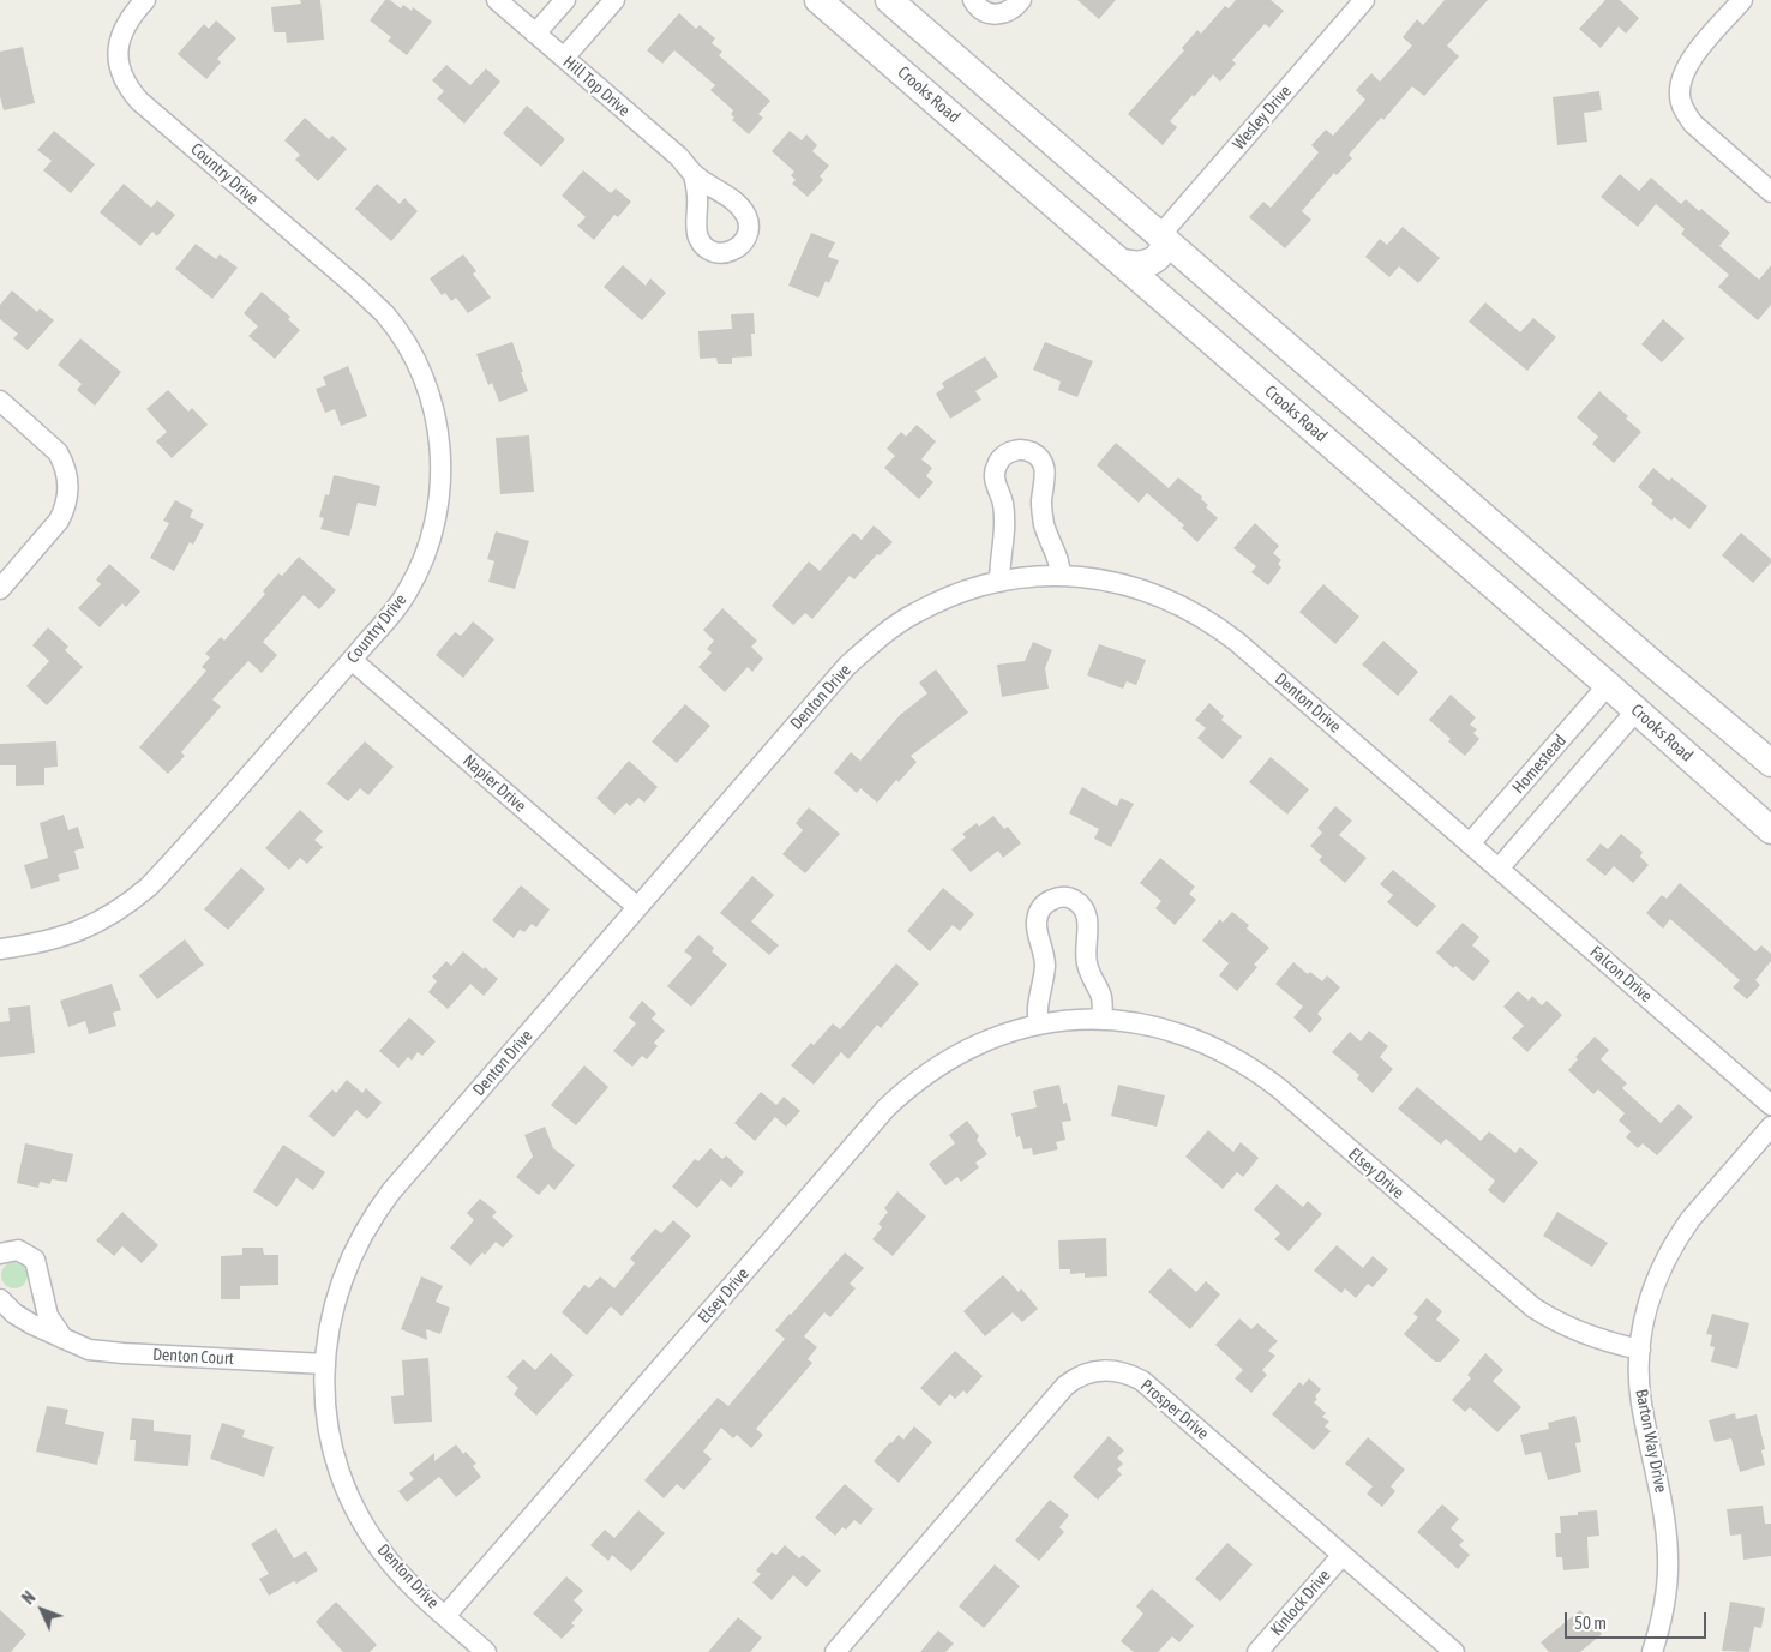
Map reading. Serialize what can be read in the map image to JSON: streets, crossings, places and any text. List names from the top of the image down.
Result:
{
  "streets": {
    "main road": ["Crooks Road"],
    "street": [
      "Hill Top Drive",
      "Wesley Drive",
      "Country Drive",
      "Denton Drive",
      "Homestead",
      "Napier Drive",
      "Falcon Drive",
      "Elsey Drive",
      "Denton Court",
      "Prosper Drive",
      "Barton Way Drive",
      "Kinlock Drive"
    ]
  },
  "crossings": [
    ["Crooks Road", "Homestead"],
    ["Country Drive", "Napier Drive"],
    ["Denton Drive", "Homestead"],
    ["Denton Drive", "Napier Drive"],
    ["Denton Drive", "Falcon Drive"],
    ["Denton Drive", "Elsey Drive"],
    ["Denton Drive", "Denton Court"],
    ["Homestead", "Falcon Drive"],
    ["Elsey Drive", "Barton Way Drive"],
    ["Prosper Drive", "Kinlock Drive"]
  ],
  "scale_bar": "50 m",
  "north": "top left"
}
